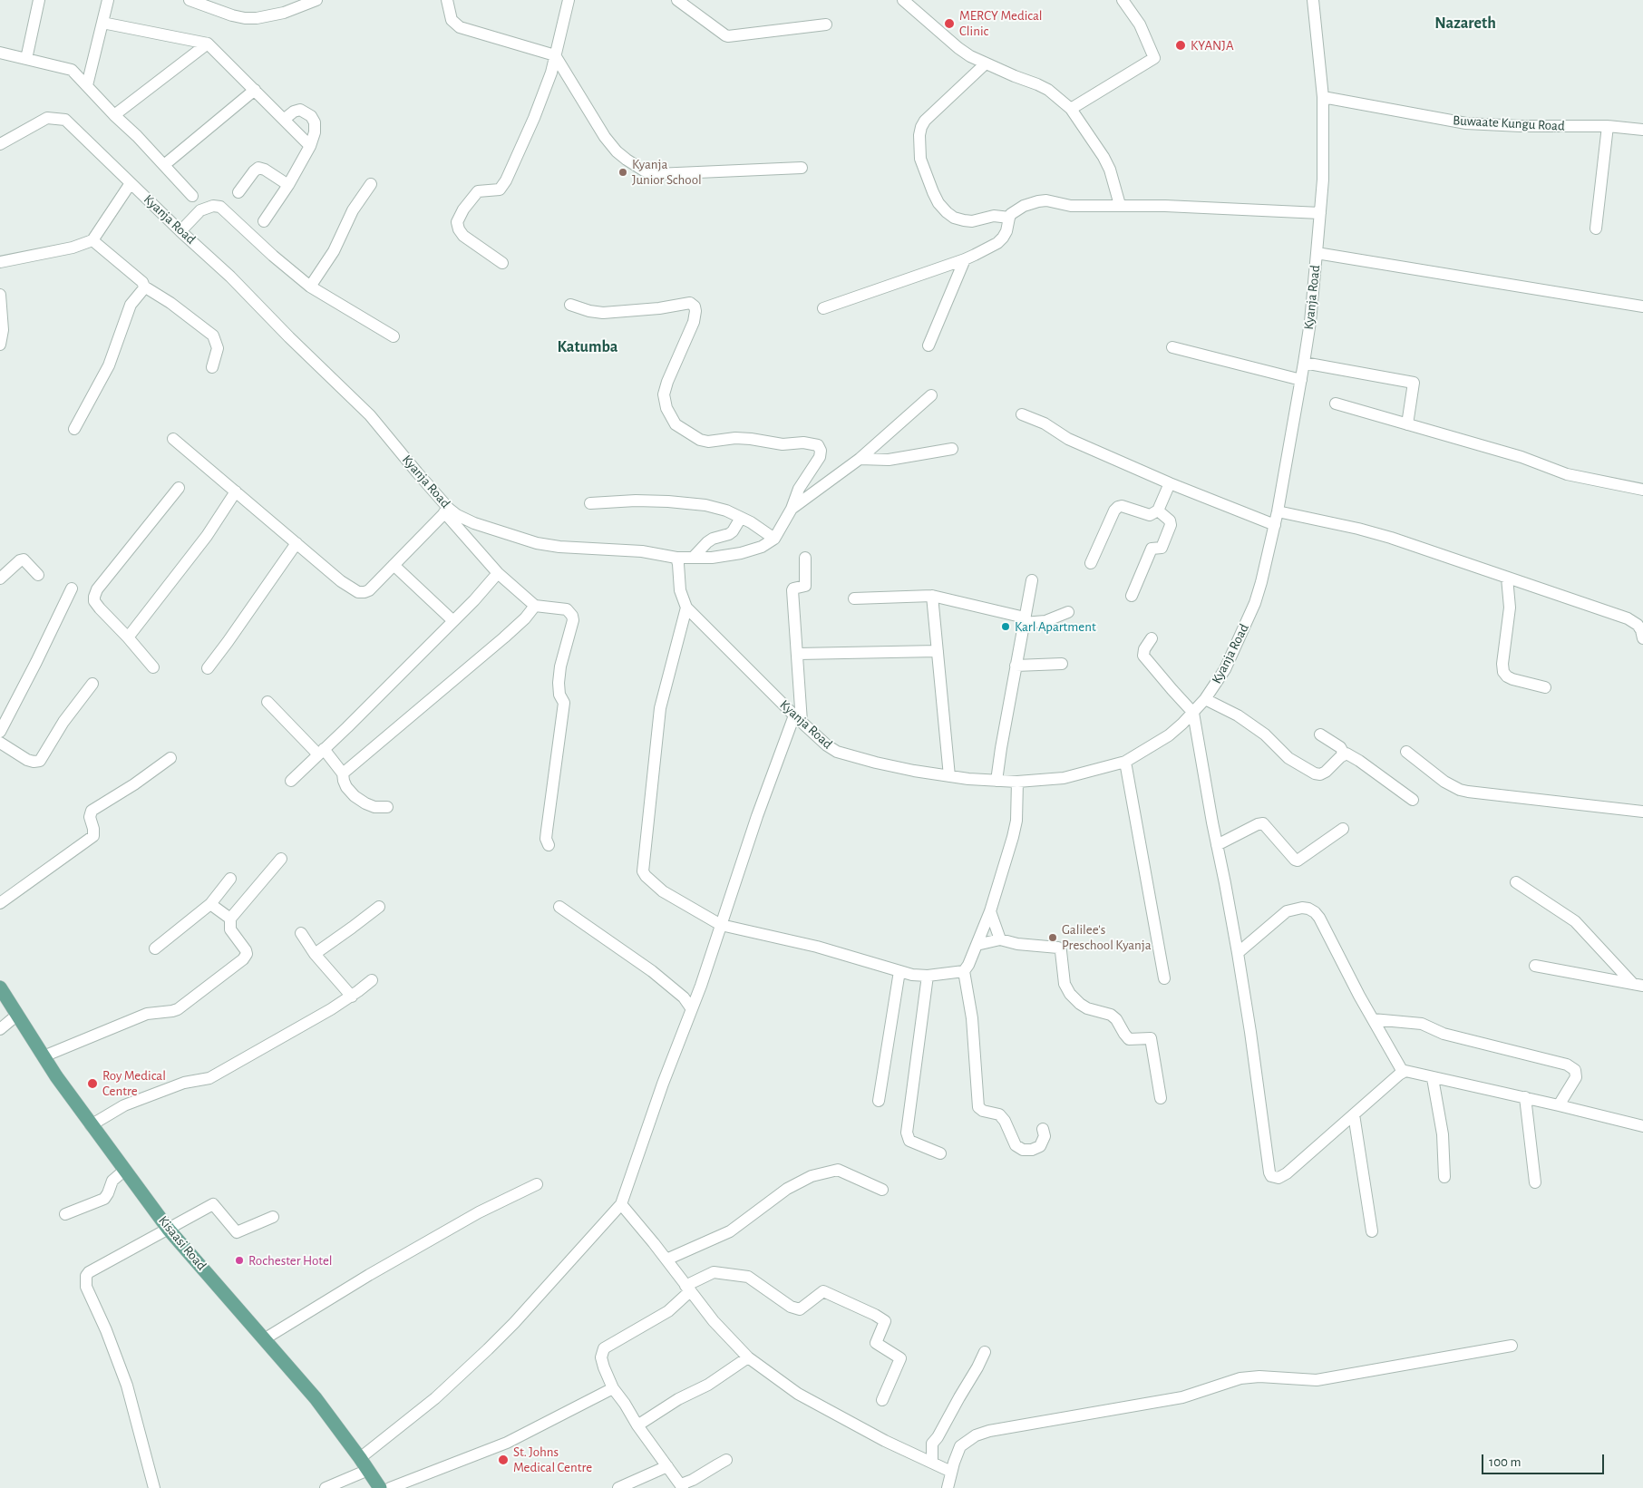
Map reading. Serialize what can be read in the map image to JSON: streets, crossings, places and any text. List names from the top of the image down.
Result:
{
  "streets": {
    "main road": ["Kisaasi Road"],
    "street": ["Buwaate Kungu Road", "Kyanja Road"]
  },
  "crossings": [
    ["Buwaate Kungu Road", "Kyanja Road"]
  ],
  "districts": ["Nazareth", "Katumba"],
  "places": [
    "MERCY Medical Clinic",
    "KYANJA",
    "Kyanja Junior School",
    "Karl Apartment",
    "Galilee's Preschool Kyanja",
    "Roy Medical Centre",
    "Rochester Hotel",
    "St. Johns Medical Centre"
  ],
  "scale_bar": "100 m"
}
